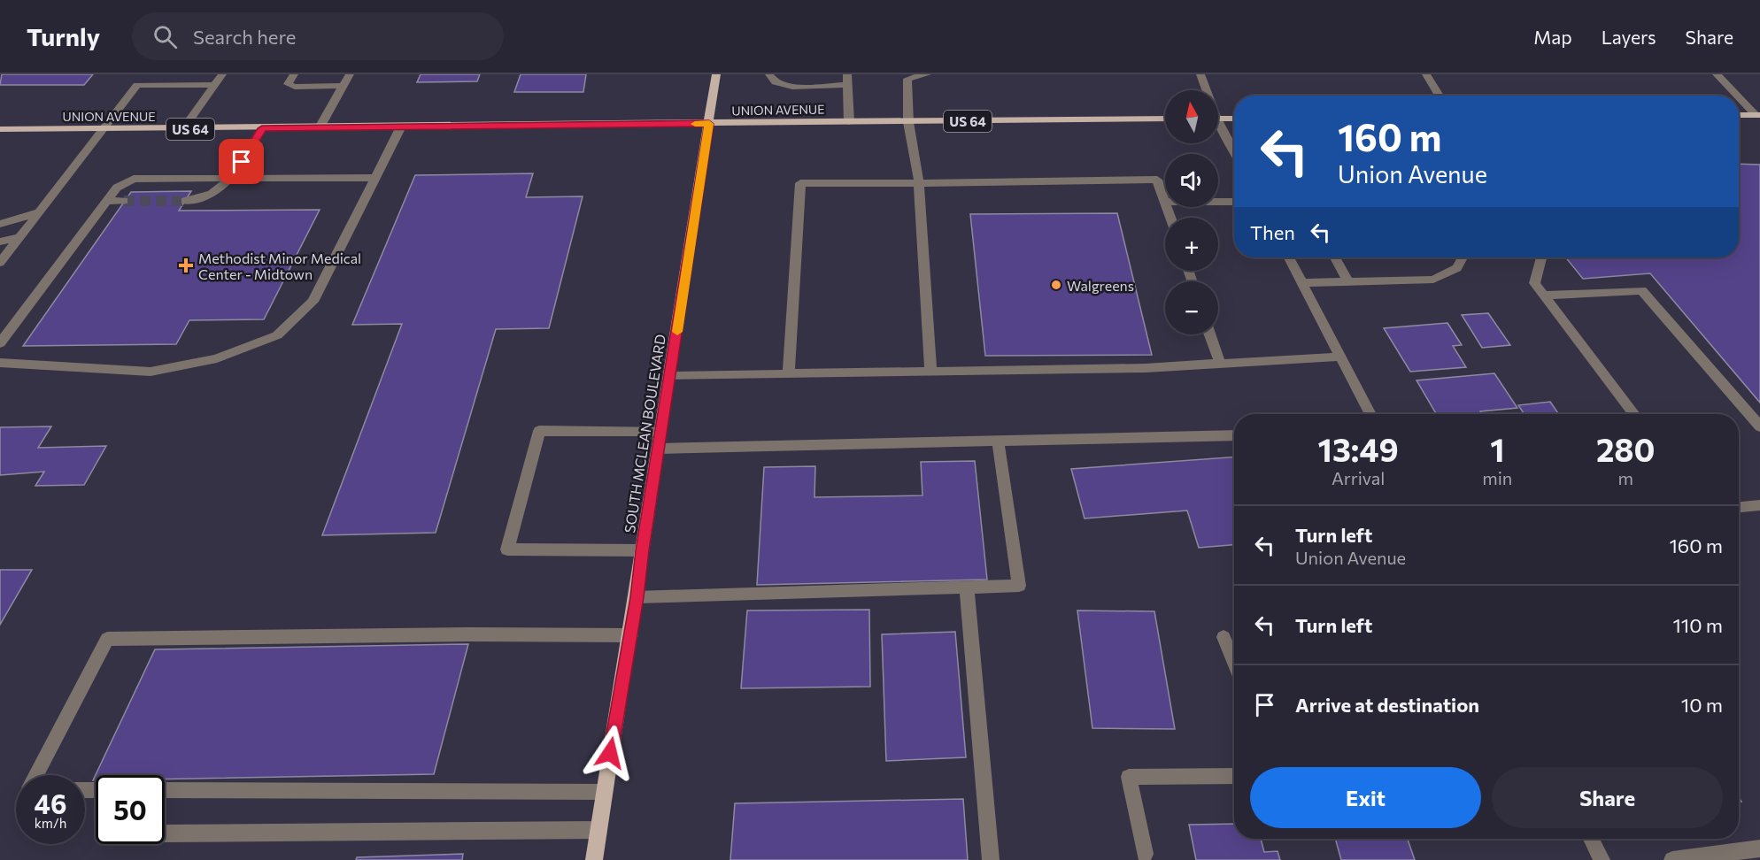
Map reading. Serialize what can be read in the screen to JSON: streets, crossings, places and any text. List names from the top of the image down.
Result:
{
  "streets": {
    "main road": ["UNION AVENUE", "US 64", "SOUTH MCLEAN BOULEVARD"]
  },
  "crossings": [
    ["UNION AVENUE", "SOUTH MCLEAN BOULEVARD"]
  ],
  "places": {
    "health": ["Methodist Minor Medical Center - Midtown"],
    "other": ["Walgreens"]
  },
  "north": "top",
  "page": {
    "header": "Turnly",
    "search": "Search here",
    "nav": ["Map", "Layers", "Share"],
    "map_buttons": ["+", "−"],
    "turn": ["160 m", "Union Avenue"],
    "then": "Then",
    "eta": [
      "13:49",
      "Arrival",
      "1",
      "min",
      "280",
      "m"
    ],
    "list": [
      {
        "name": "Turn left",
        "note": "Union Avenue",
        "value": "160 m"
      },
      {
        "name": "Turn left",
        "value": "110 m"
      },
      {
        "name": "Arrive at destination",
        "value": "10 m"
      }
    ],
    "buttons": ["Exit", "Share"],
    "speed": "46 km/h",
    "limit": "50"
  }
}
